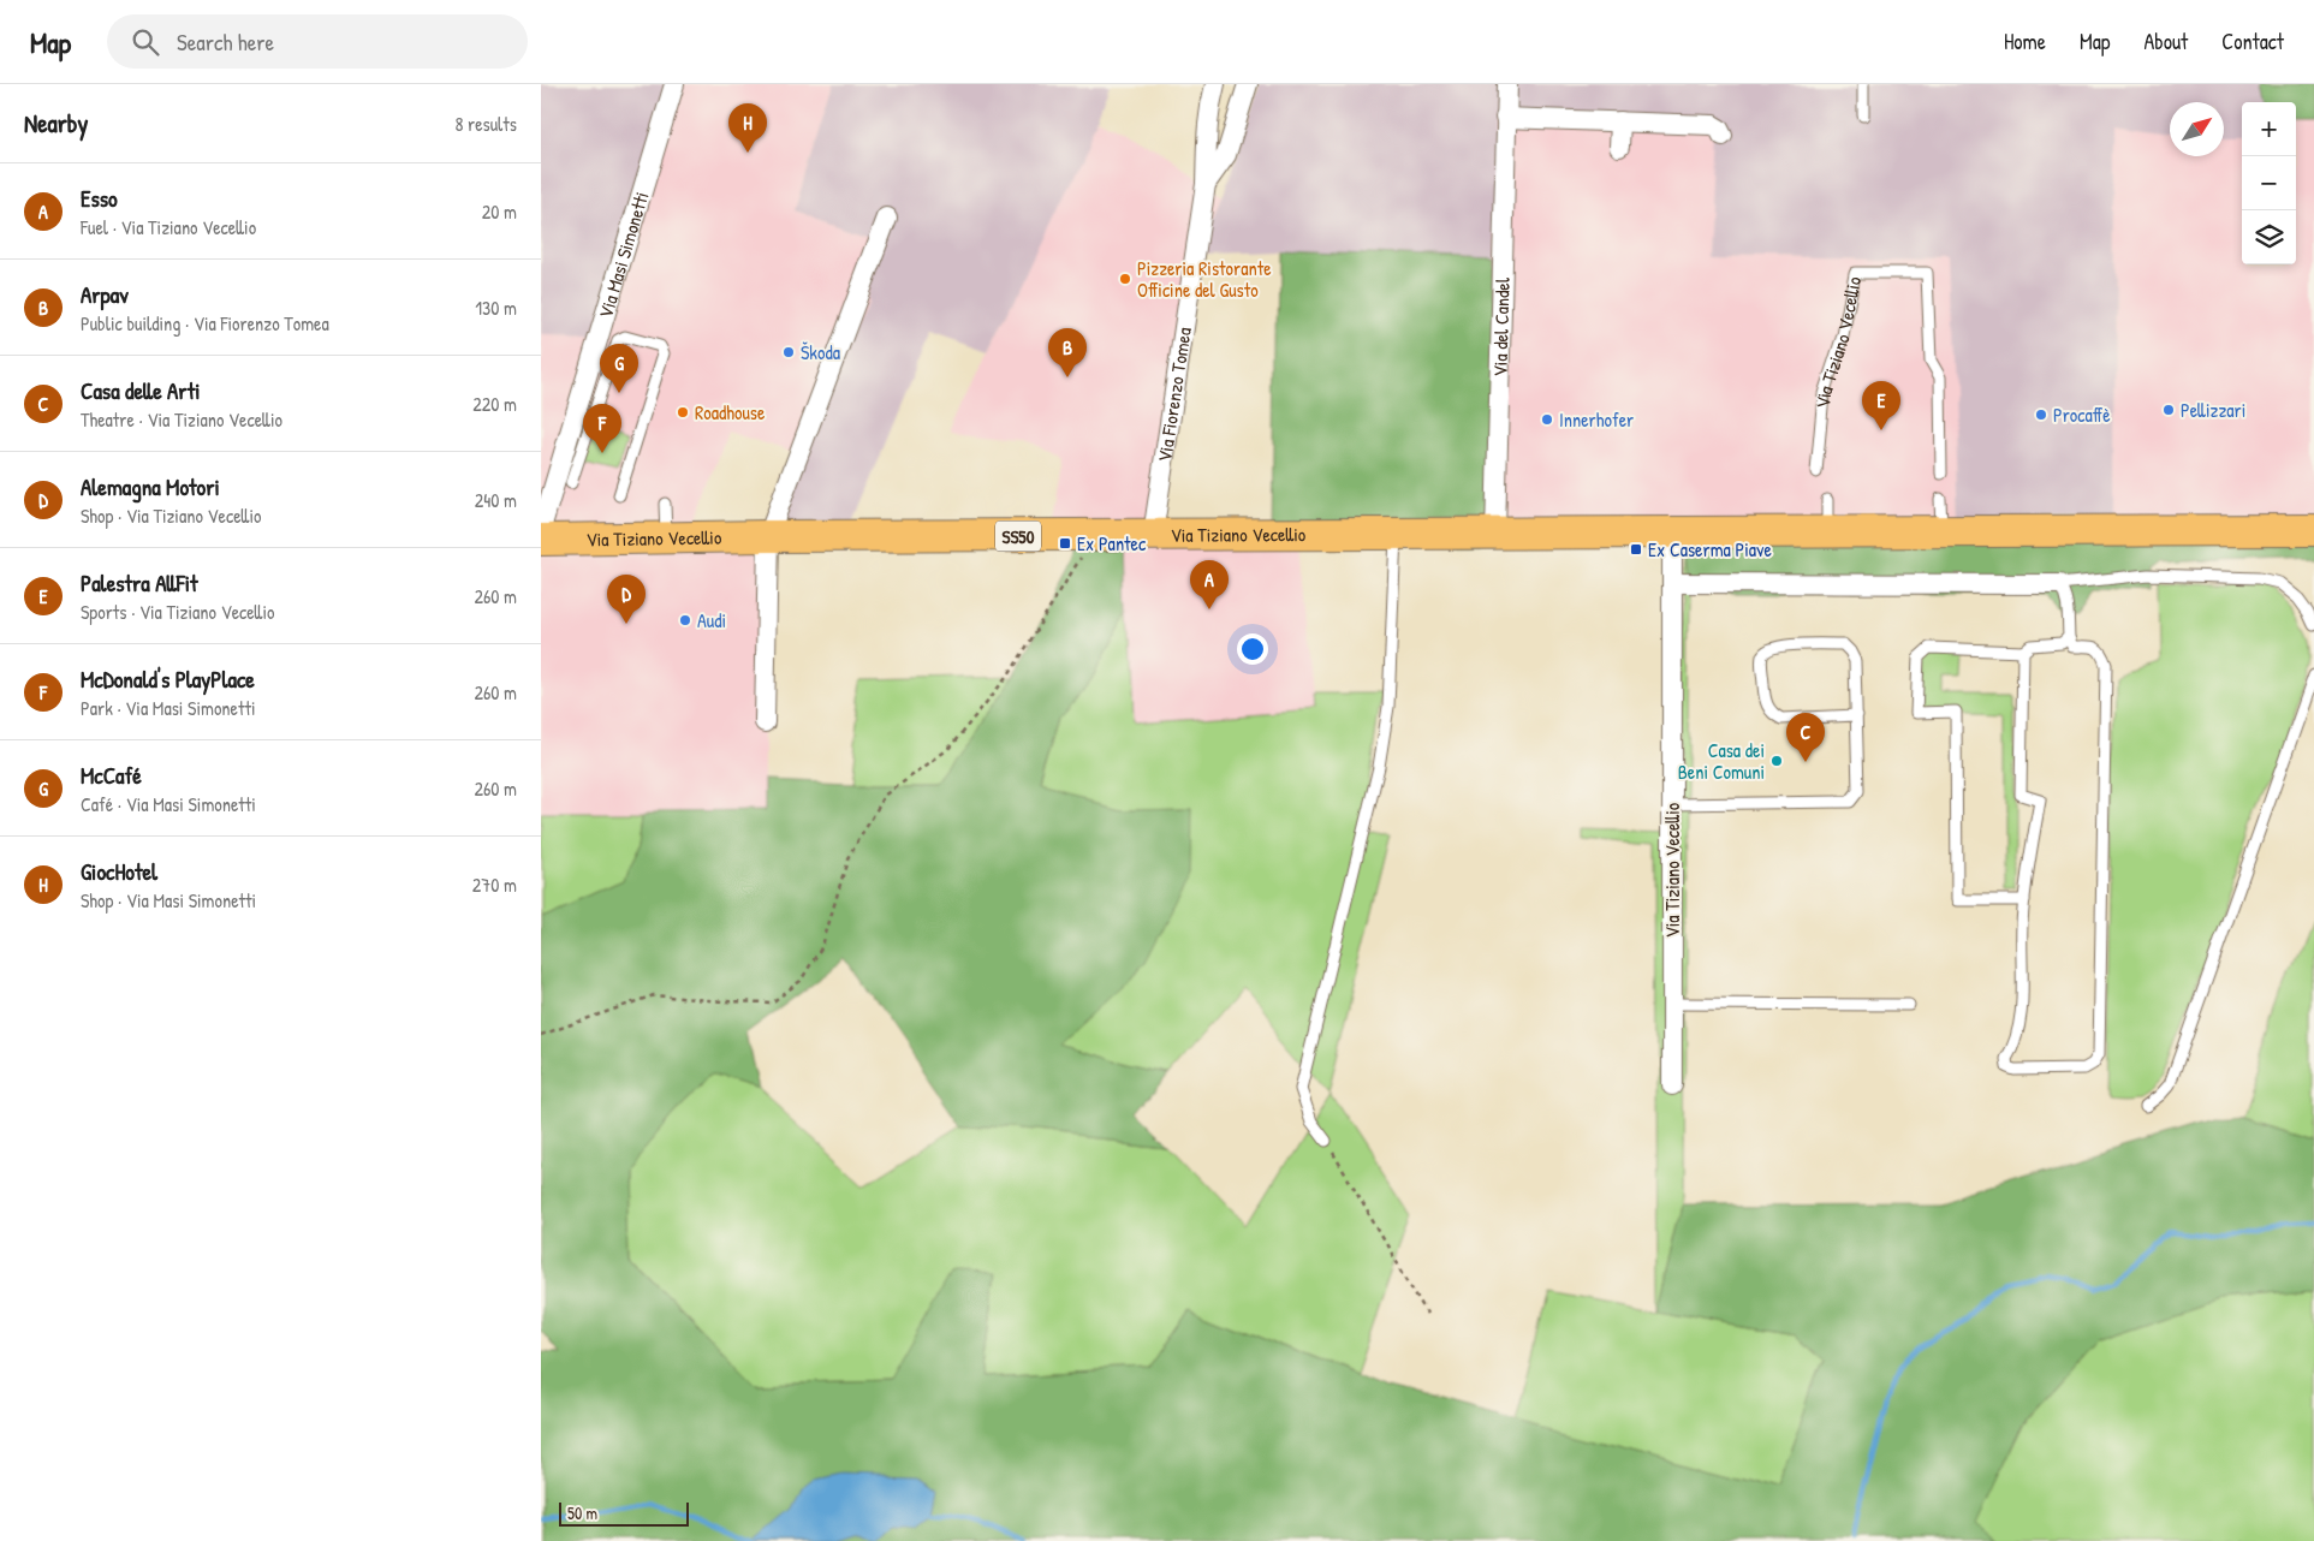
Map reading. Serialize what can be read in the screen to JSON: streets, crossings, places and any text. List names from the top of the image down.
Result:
{
  "streets": {
    "main road": ["Via Tiziano Vecellio", "SS50"],
    "street": ["Via Masi Simonetti", "Via del Candel", "Via Fiorenzo Tomea"]
  },
  "crossings": [
    ["Via del Candel", "Via Tiziano Vecellio"],
    ["Via Tiziano Vecellio", "Via Fiorenzo Tomea"]
  ],
  "places": {
    "other": [
      "Pizzeria Ristorante Officine del Gusto",
      "Škoda",
      "Pellizzari",
      "Roadhouse",
      "Procaffè",
      "Innerhofer",
      "Audi",
      "Casa dei Beni Comuni"
    ],
    "transit": ["Ex Pantec", "Ex Caserma Piave"]
  },
  "scale_bar": "50 m",
  "north": "top right",
  "page": {
    "header": "Map",
    "search": "Search here",
    "nav": [
      "Home",
      "Map",
      "About",
      "Contact"
    ],
    "heading": ["Nearby", "8 results"],
    "map_buttons": ["+", "−"],
    "pins": [
      "H",
      "B",
      "G",
      "E",
      "F",
      "A",
      "D",
      "C"
    ],
    "list": [
      {
        "mark": "A",
        "name": "Esso",
        "note": "Fuel · Via Tiziano Vecellio",
        "value": "20 m"
      },
      {
        "mark": "B",
        "name": "Arpav",
        "note": "Public building · Via Fiorenzo Tomea",
        "value": "130 m"
      },
      {
        "mark": "C",
        "name": "Casa delle Arti",
        "note": "Theatre · Via Tiziano Vecellio",
        "value": "220 m"
      },
      {
        "mark": "D",
        "name": "Alemagna Motori",
        "note": "Shop · Via Tiziano Vecellio",
        "value": "240 m"
      },
      {
        "mark": "E",
        "name": "Palestra AllFit",
        "note": "Sports · Via Tiziano Vecellio",
        "value": "260 m"
      },
      {
        "mark": "F",
        "name": "McDonald's PlayPlace",
        "note": "Park · Via Masi Simonetti",
        "value": "260 m"
      },
      {
        "mark": "G",
        "name": "McCafé",
        "note": "Café · Via Masi Simonetti",
        "value": "260 m"
      },
      {
        "mark": "H",
        "name": "GiocHotel",
        "note": "Shop · Via Masi Simonetti",
        "value": "270 m"
      }
    ],
    "scale": "50 m"
  }
}
